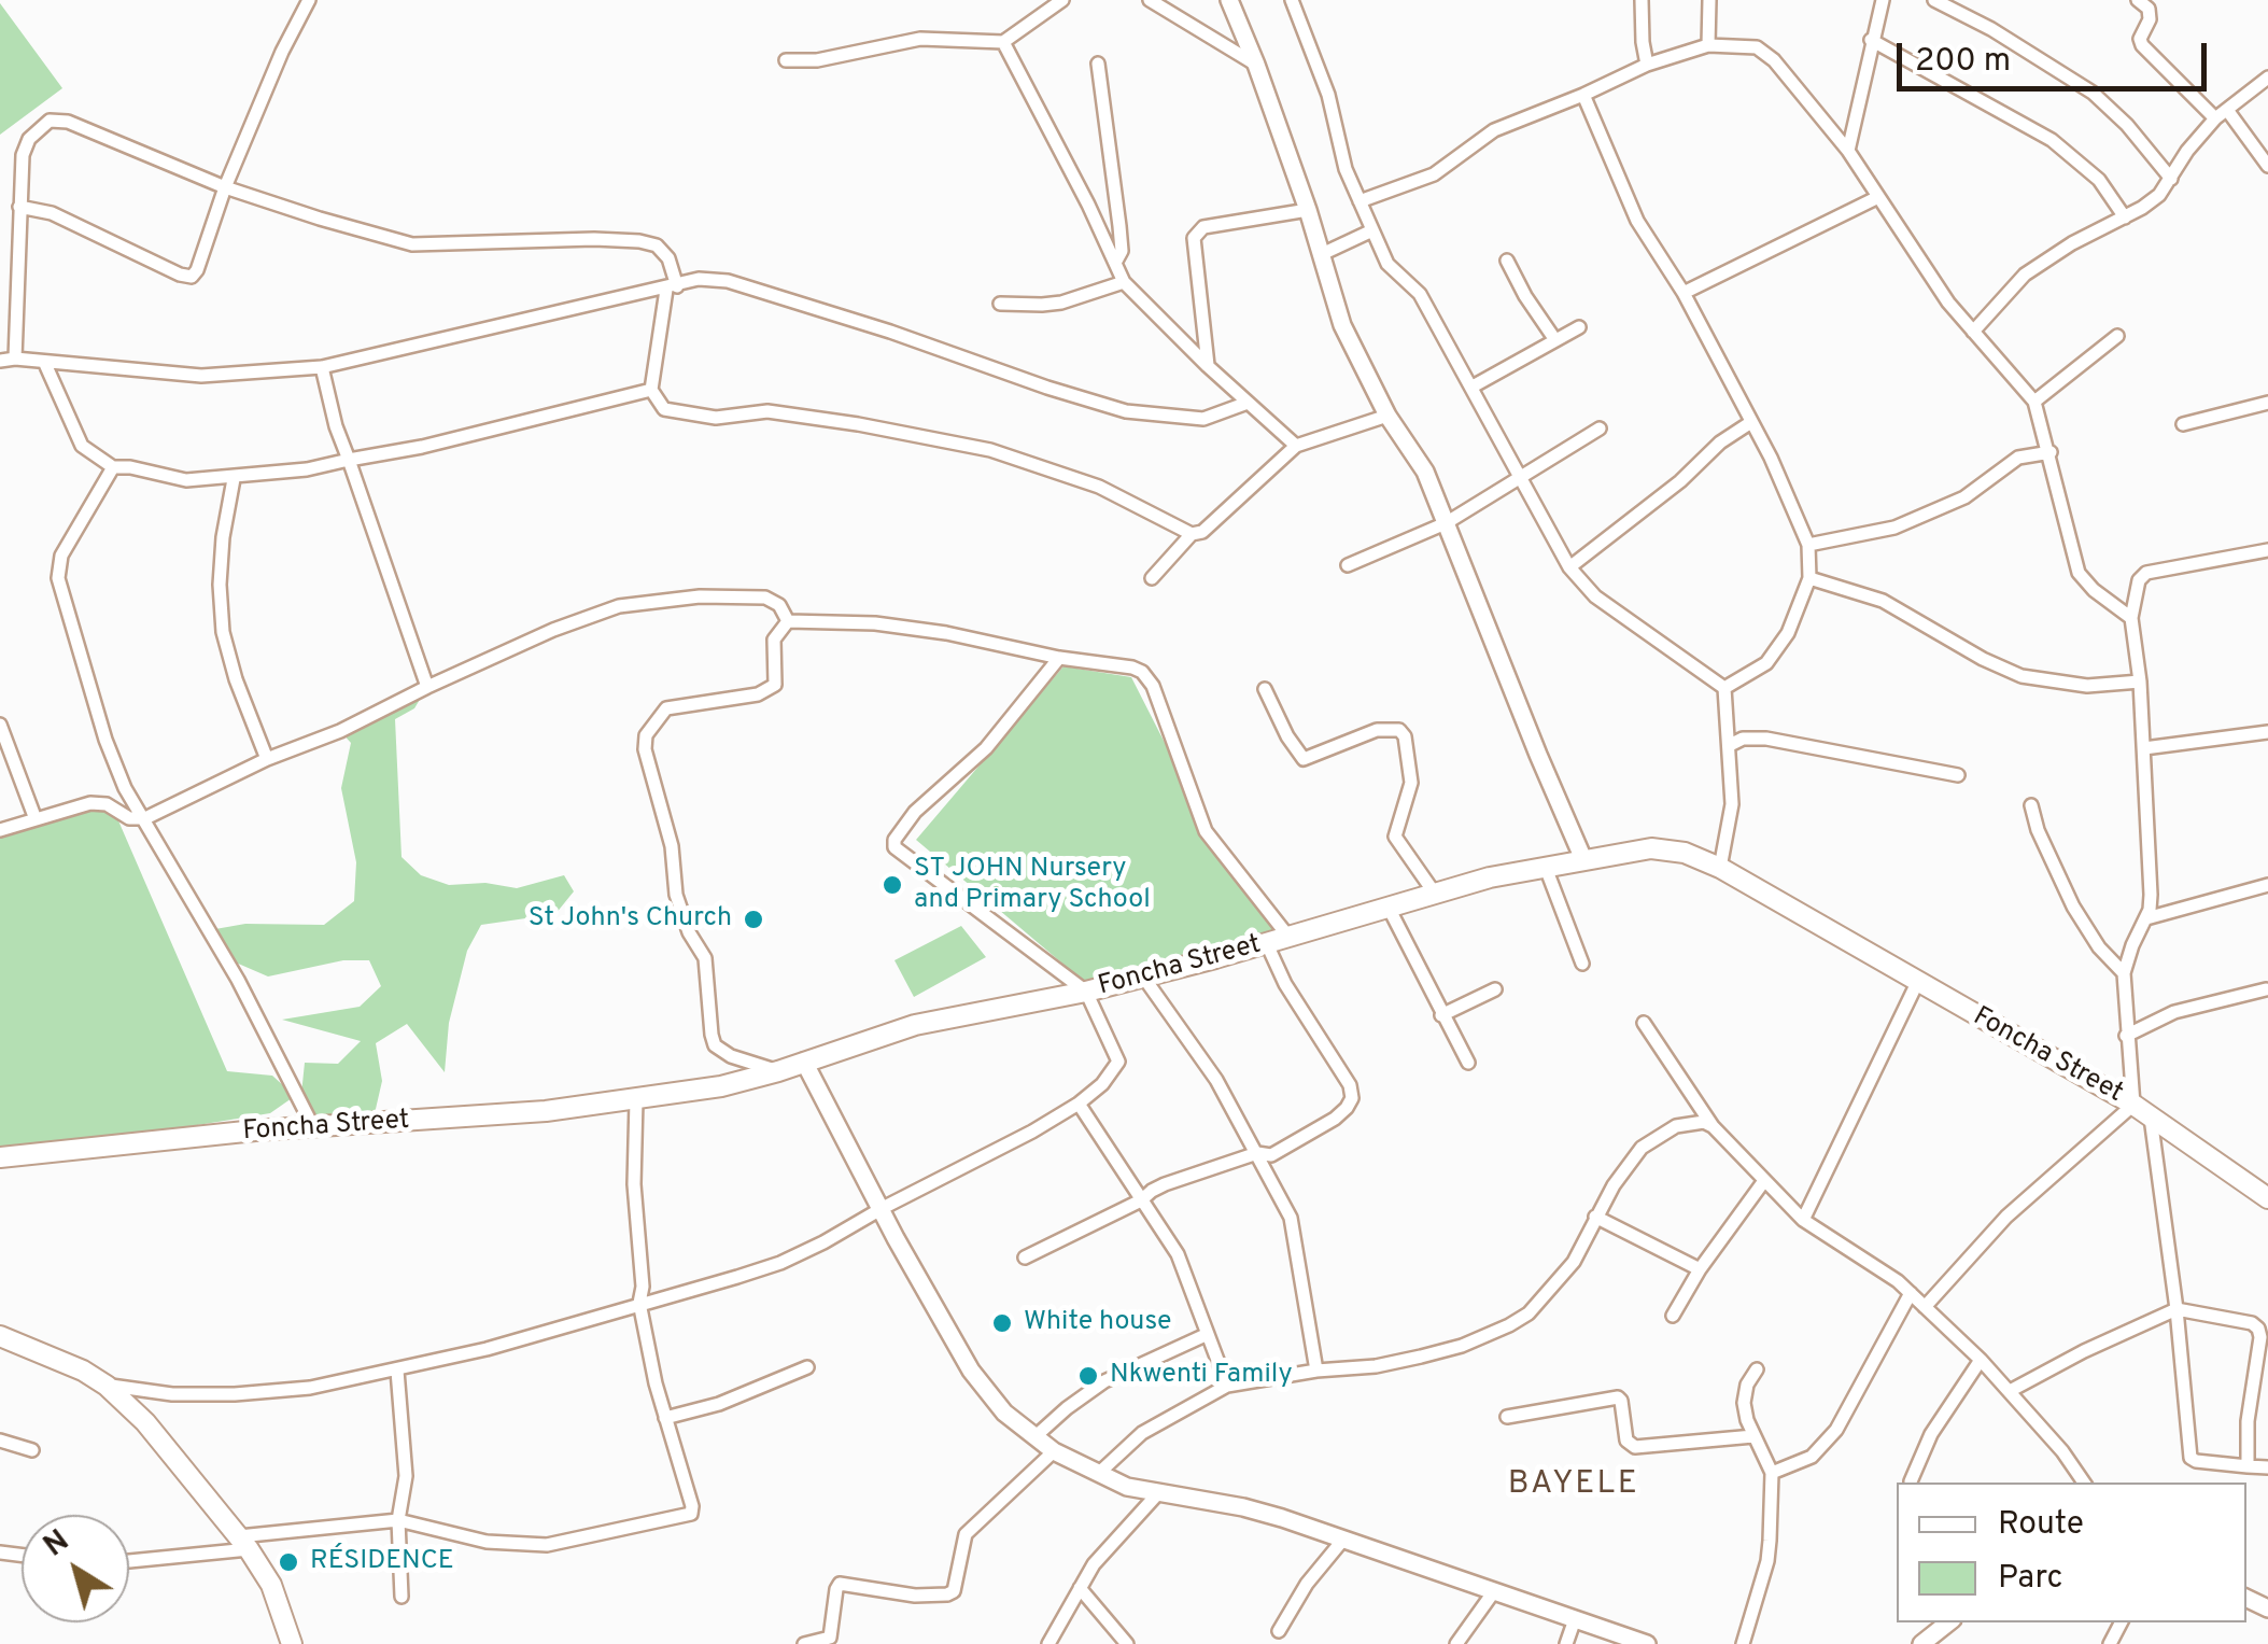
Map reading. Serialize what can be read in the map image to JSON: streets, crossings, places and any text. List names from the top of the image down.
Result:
{
  "streets": {
    "main road": ["Foncha Street"]
  },
  "districts": ["BAYELE"],
  "places": [
    "ST JOHN Nursery and Primary School",
    "St John's Church",
    "White house",
    "Nkwenti Family",
    "RÉSIDENCE"
  ],
  "legend": ["Route", "Parc"],
  "scale_bar": "200 m",
  "north": "top left"
}
